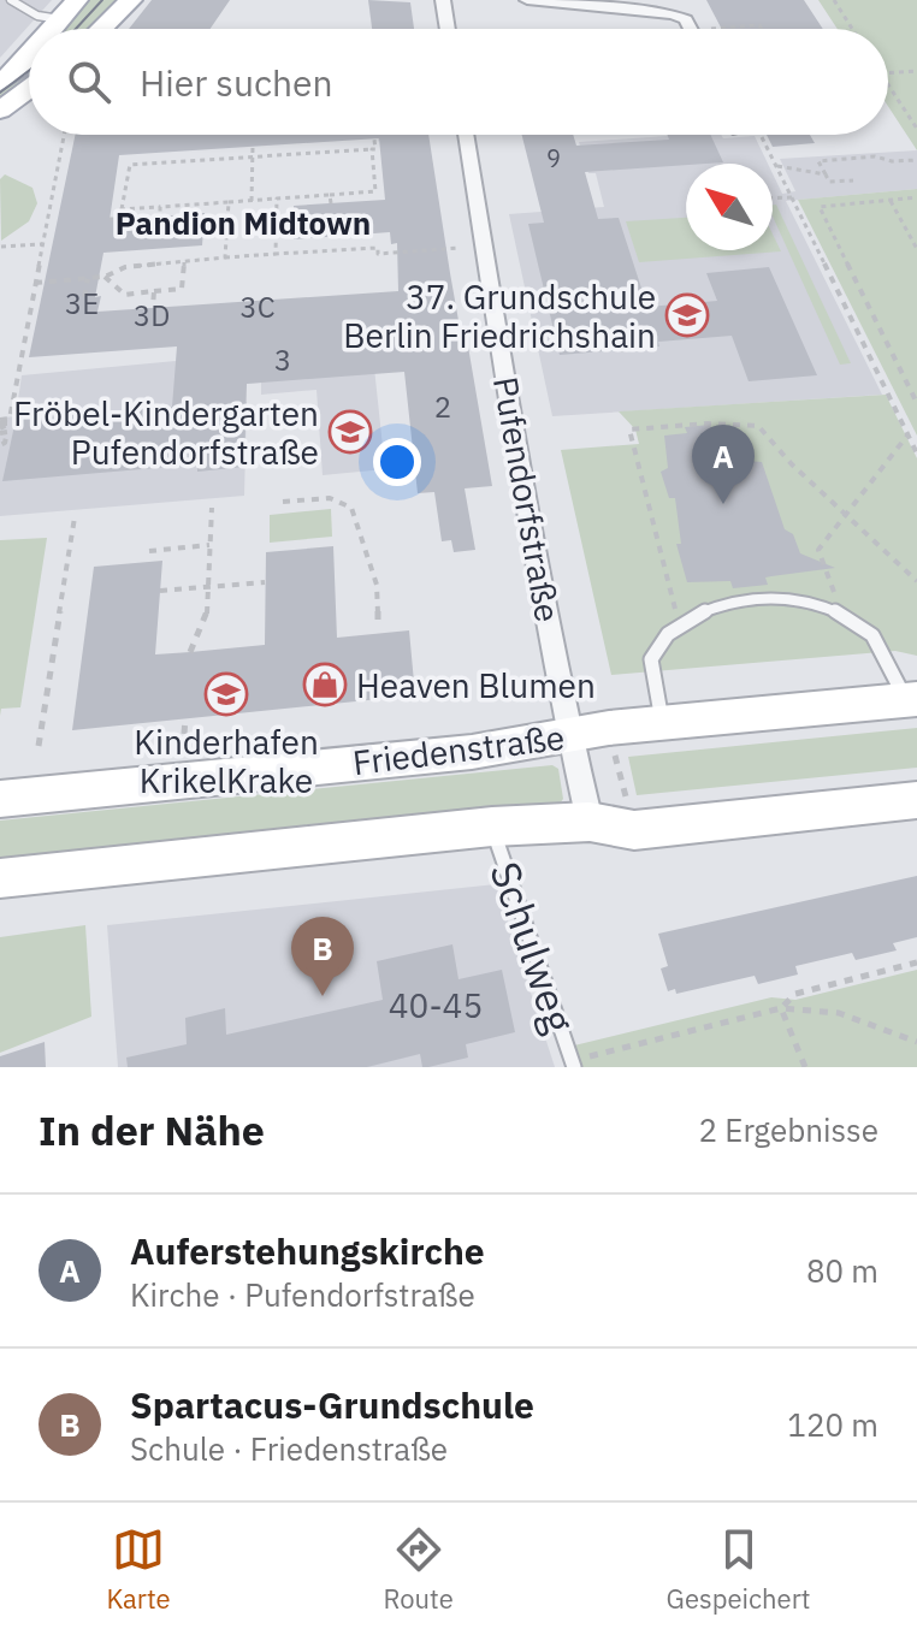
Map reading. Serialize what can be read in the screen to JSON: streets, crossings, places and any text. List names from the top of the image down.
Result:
{
  "streets": {
    "street": ["Pufendorfstraße", "Friedenstraße"],
    "lane": ["Schulweg"]
  },
  "crossings": [
    ["Pufendorfstraße", "Friedenstraße"]
  ],
  "districts": ["Pandion Midtown"],
  "places": {
    "school or university": ["37. Grundschule Berlin Friedrichshain", "Fröbel-Kindergarten Pufendorfstraße", "Kinderhafen KrikelKrake"],
    "shop": ["Heaven Blumen"]
  },
  "house_numbers": [
    "9",
    "3E",
    "3C",
    "3D",
    "3",
    "2",
    "40-45"
  ],
  "north": "top left",
  "page": {
    "search": "Hier suchen",
    "pins": ["A", "B"],
    "heading": ["In der Nähe", "2 Ergebnisse"],
    "list": [
      {
        "mark": "A",
        "name": "Auferstehungskirche",
        "note": "Kirche · Pufendorfstraße",
        "value": "80 m"
      },
      {
        "mark": "B",
        "name": "Spartacus-Grundschule",
        "note": "Schule · Friedenstraße",
        "value": "120 m"
      }
    ],
    "nav": ["Karte", "Route", "Gespeichert"]
  }
}
